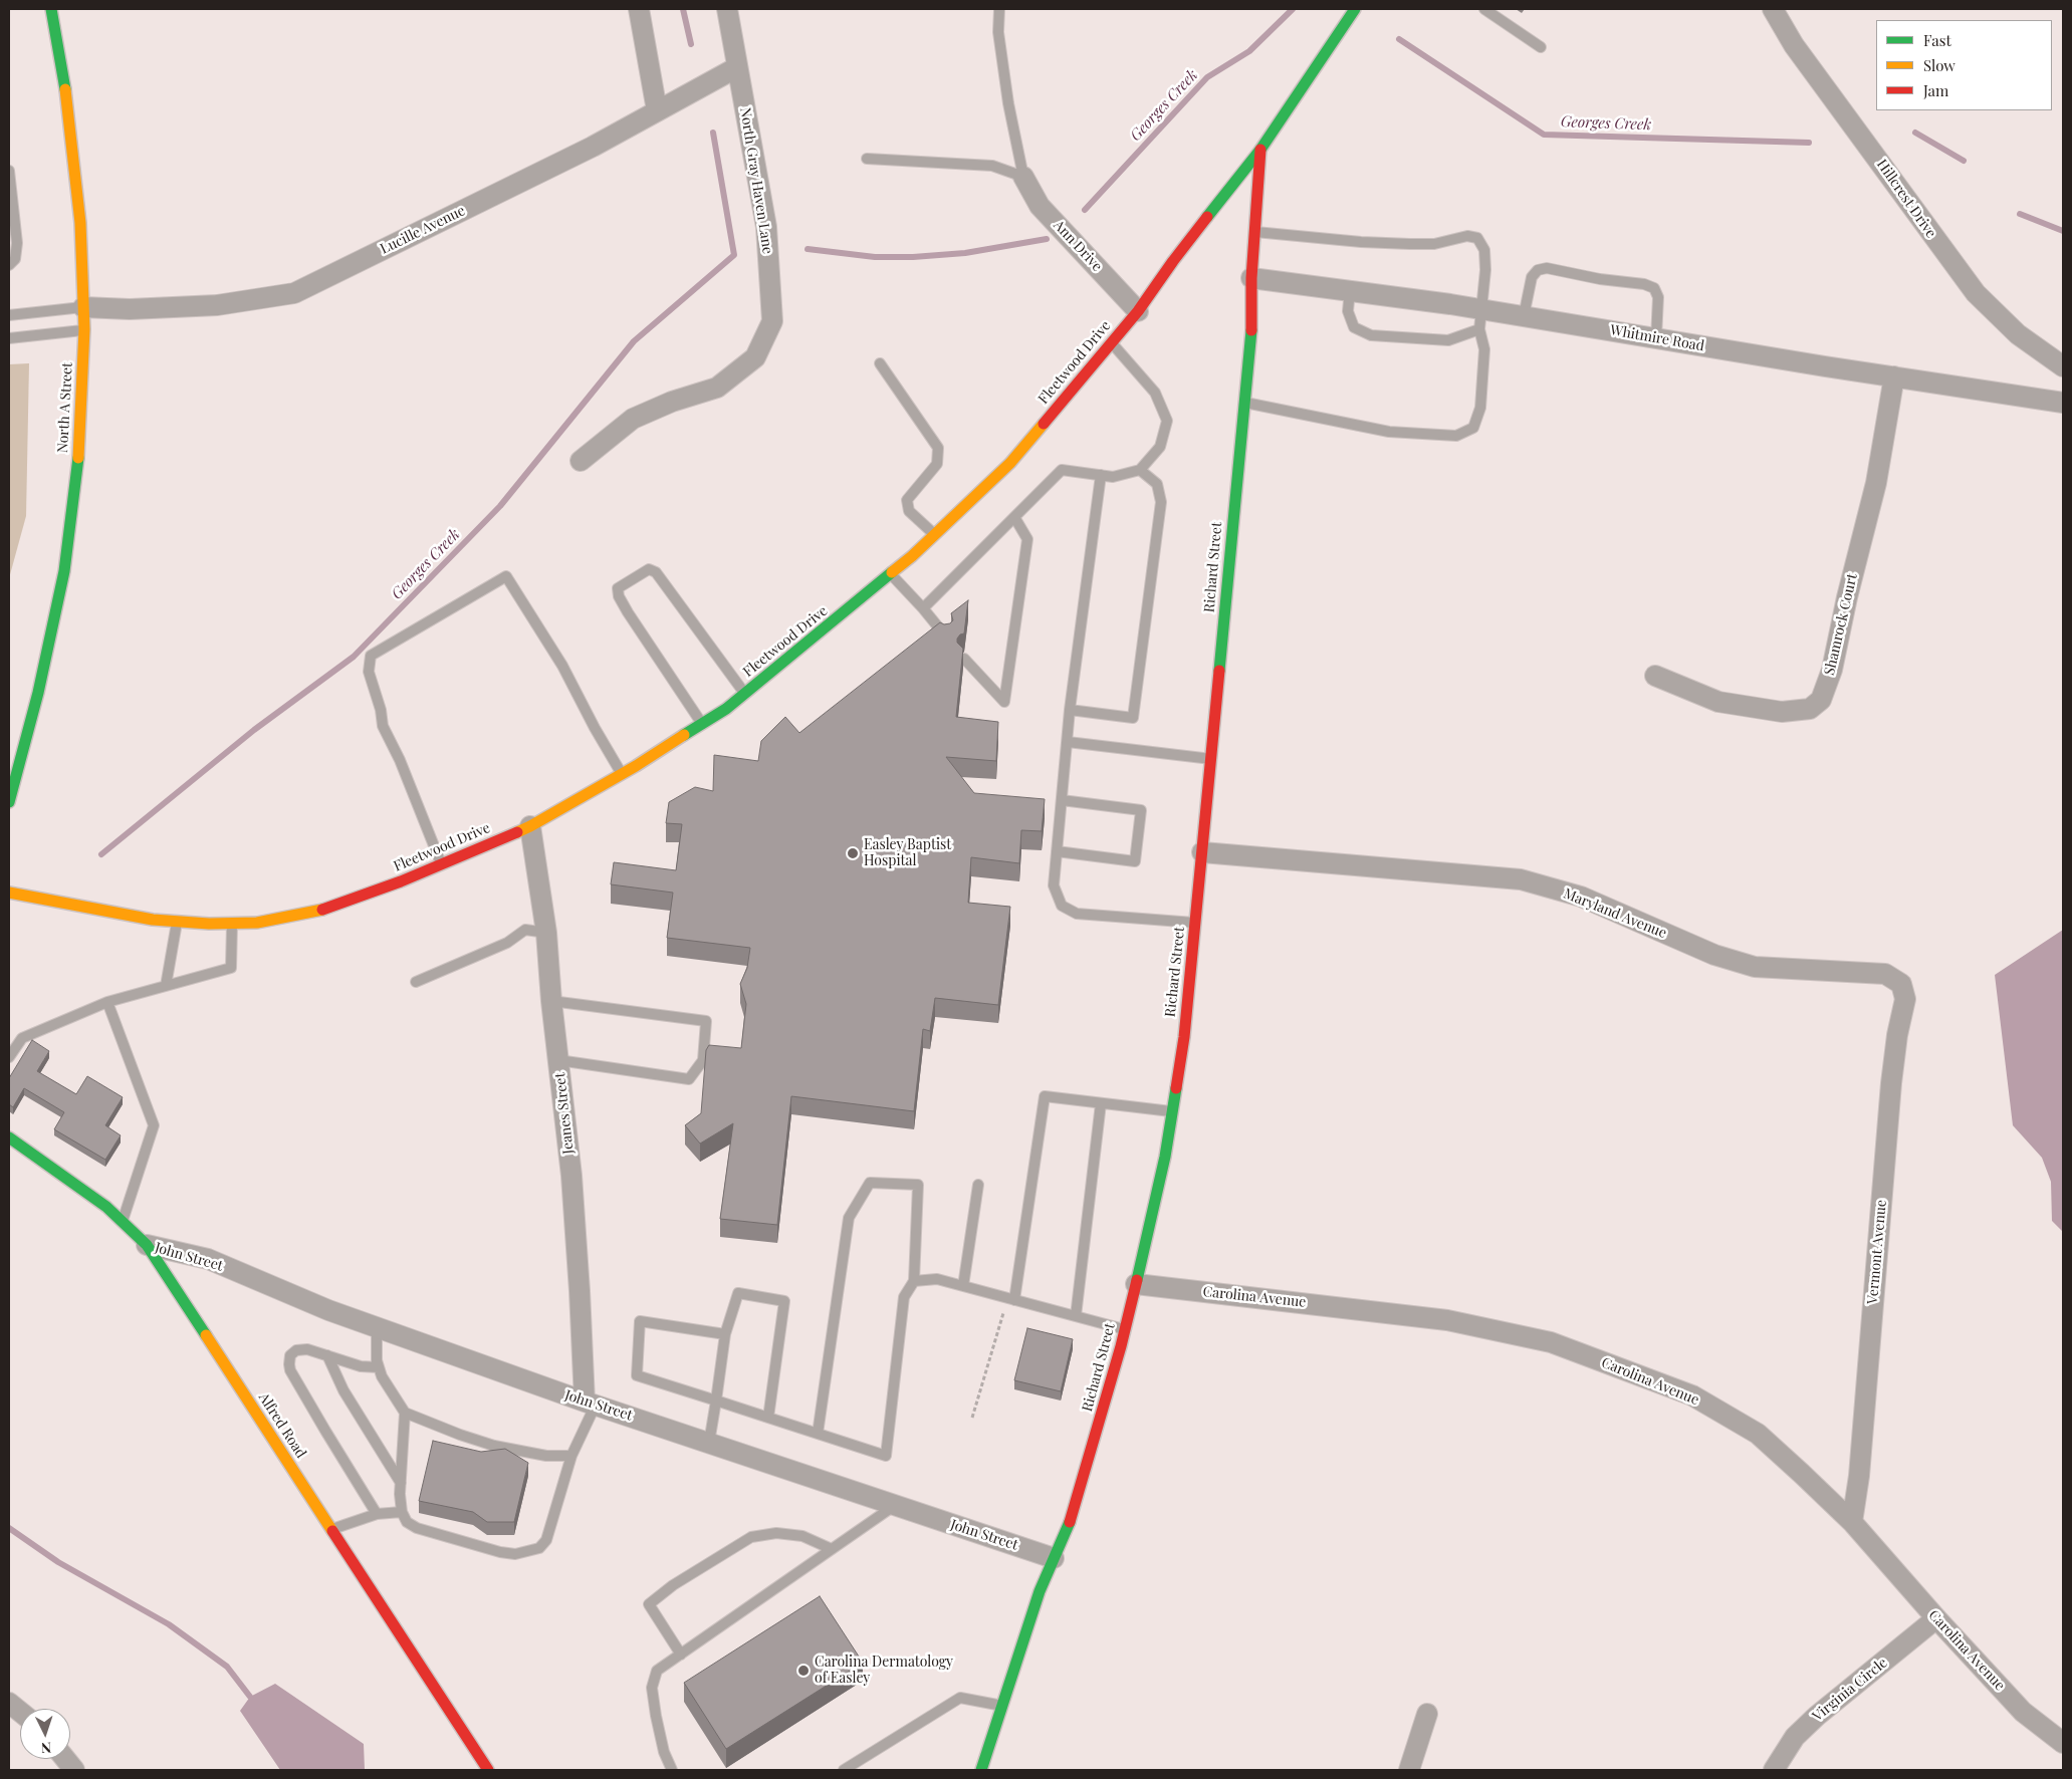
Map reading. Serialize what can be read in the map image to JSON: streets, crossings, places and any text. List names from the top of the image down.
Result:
{
  "streets": {
    "street": [
      "North Gray Haven Lane",
      "Hillcrest Drive",
      "Lucille Avenue",
      "Ann Drive",
      "Whitmire Road",
      "Fleetwood Drive",
      "North A Street",
      "Richard Street",
      "Shamrock Court",
      "Maryland Avenue",
      "Jeanes Street",
      "Vermont Avenue",
      "John Street",
      "Carolina Avenue",
      "Alfred Road",
      "Virginia Circle"
    ]
  },
  "crossings": [
    ["North Gray Haven Lane", "Lucille Avenue"],
    ["Lucille Avenue", "North A Street"],
    ["Ann Drive", "Fleetwood Drive"],
    ["Whitmire Road", "Richard Street"],
    ["Whitmire Road", "Shamrock Court"],
    ["Fleetwood Drive", "Richard Street"],
    ["Fleetwood Drive", "Jeanes Street"],
    ["Richard Street", "Maryland Avenue"],
    ["Richard Street", "John Street"],
    ["Richard Street", "Carolina Avenue"],
    ["Maryland Avenue", "Vermont Avenue"],
    ["Jeanes Street", "John Street"],
    ["Vermont Avenue", "Carolina Avenue"],
    ["John Street", "Alfred Road"],
    ["Carolina Avenue", "Virginia Circle"]
  ],
  "water": ["Georges Creek"],
  "places": ["Easley Baptist Hospital", "Carolina Dermatology of Easley"],
  "legend": ["Fast", "Slow", "Jam"],
  "north": "bottom"
}
